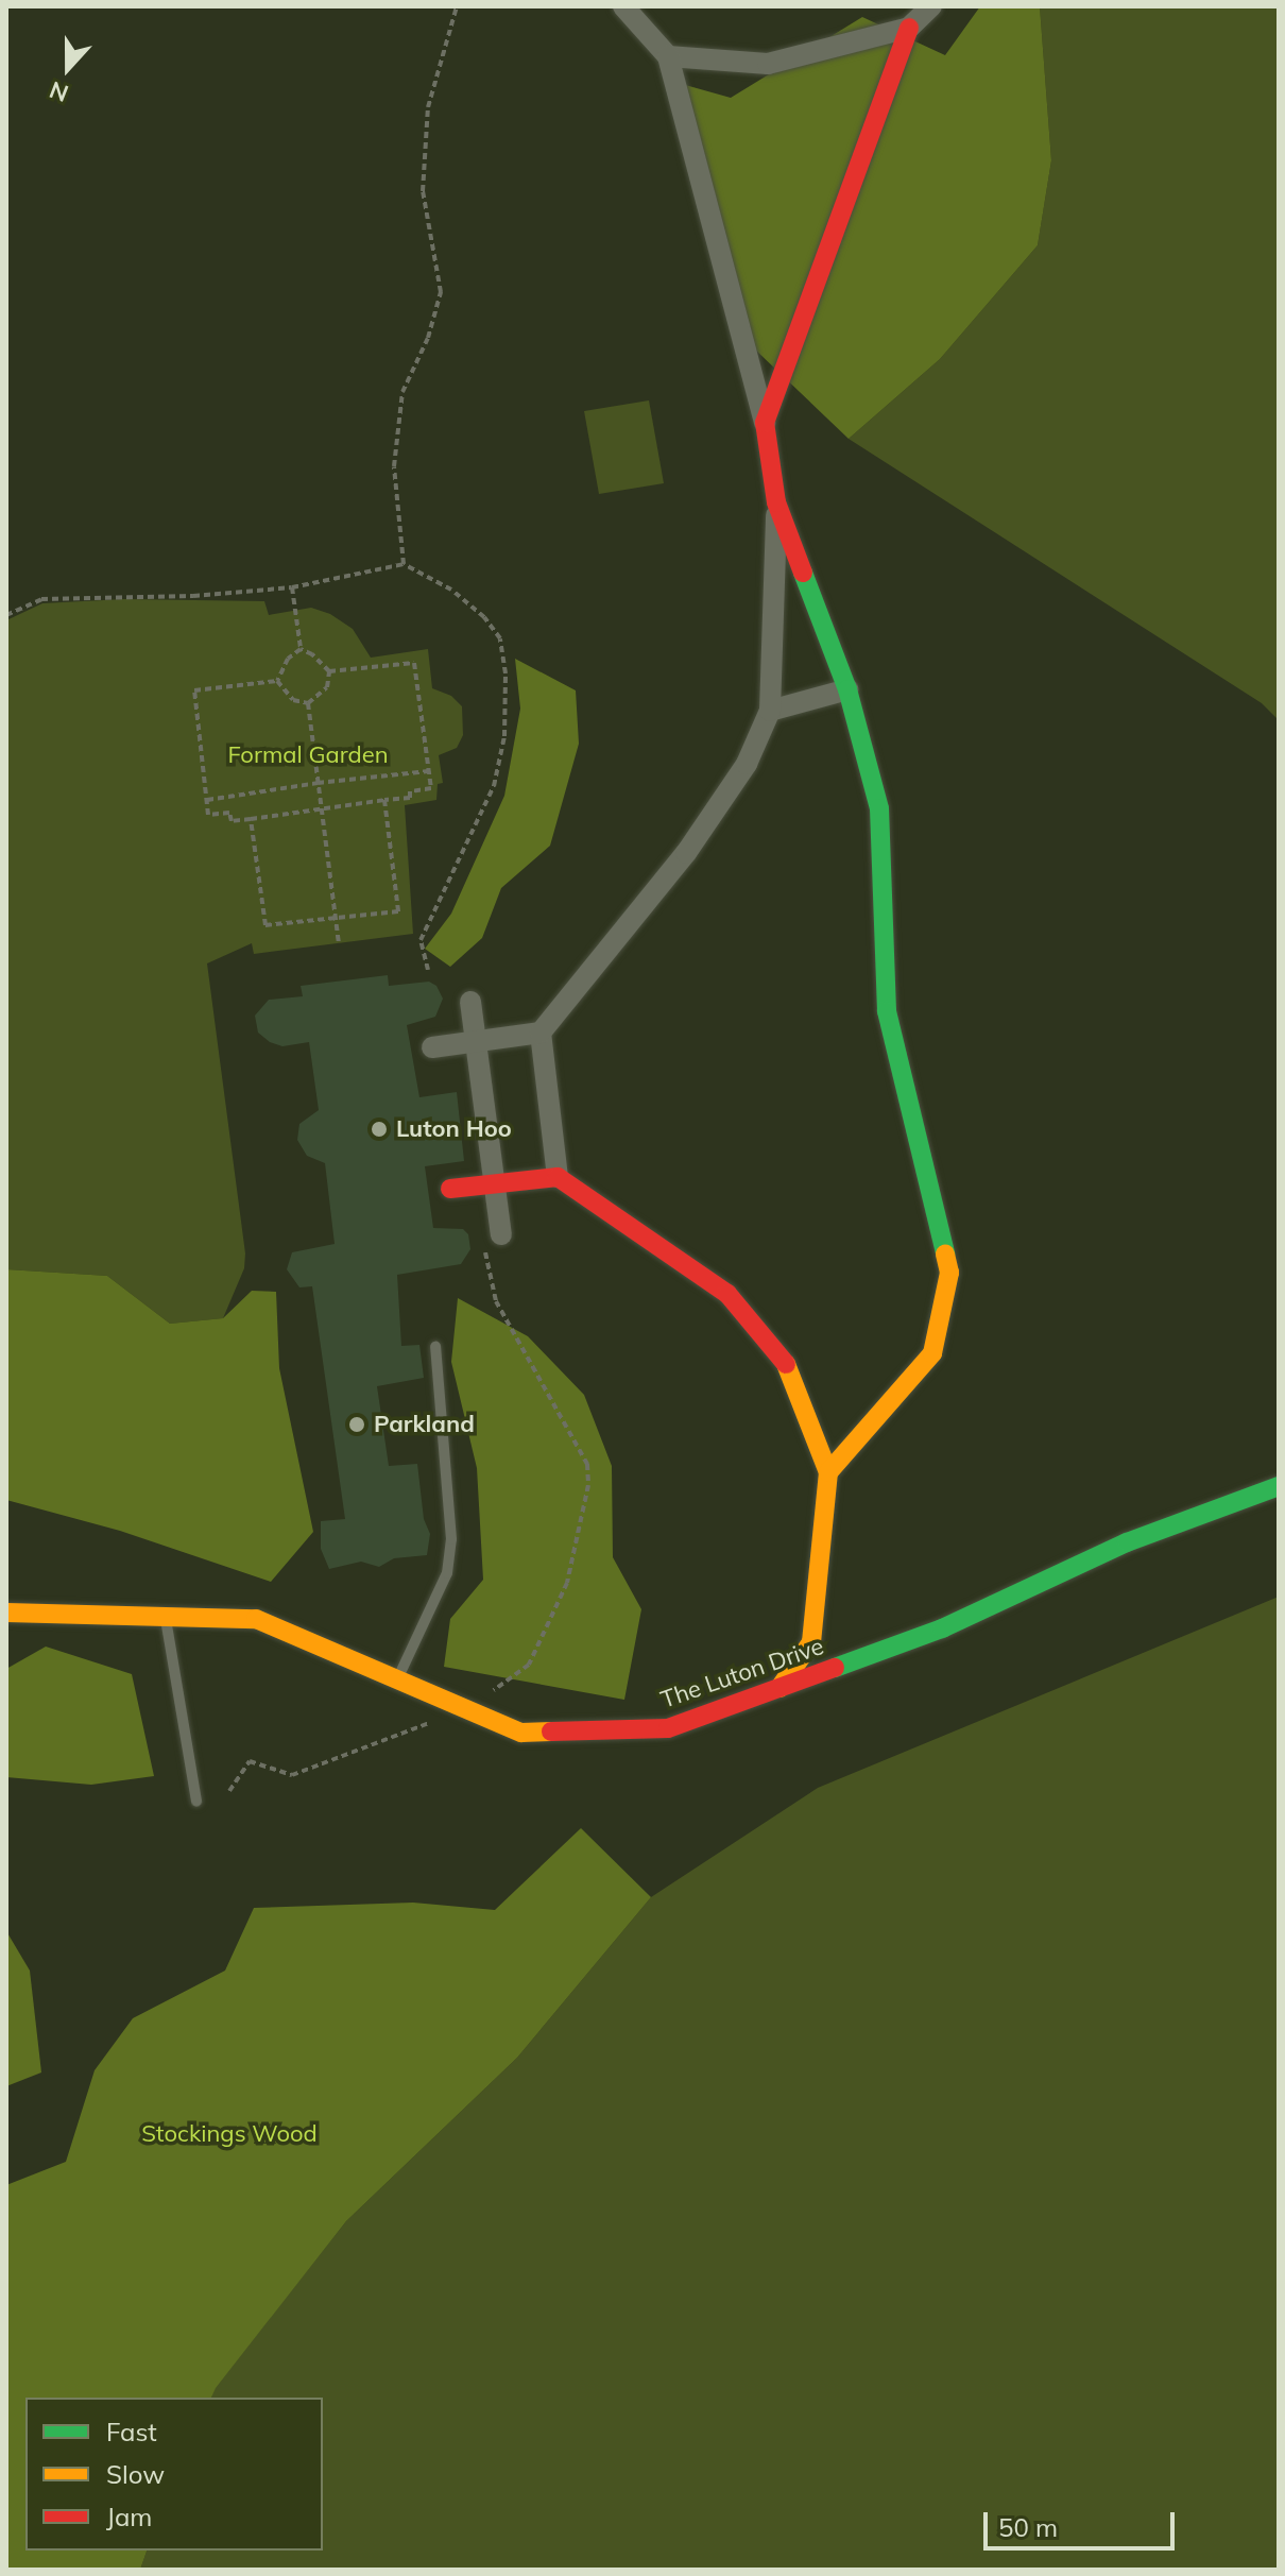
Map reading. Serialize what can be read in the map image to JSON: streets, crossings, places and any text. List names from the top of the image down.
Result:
{
  "streets": {
    "street": ["The Luton Drive"]
  },
  "parks": ["Formal Garden", "Stockings Wood"],
  "places": ["Luton Hoo", "Parkland"],
  "legend": ["Fast", "Slow", "Jam"],
  "scale_bar": "50 m",
  "north": "bottom"
}
